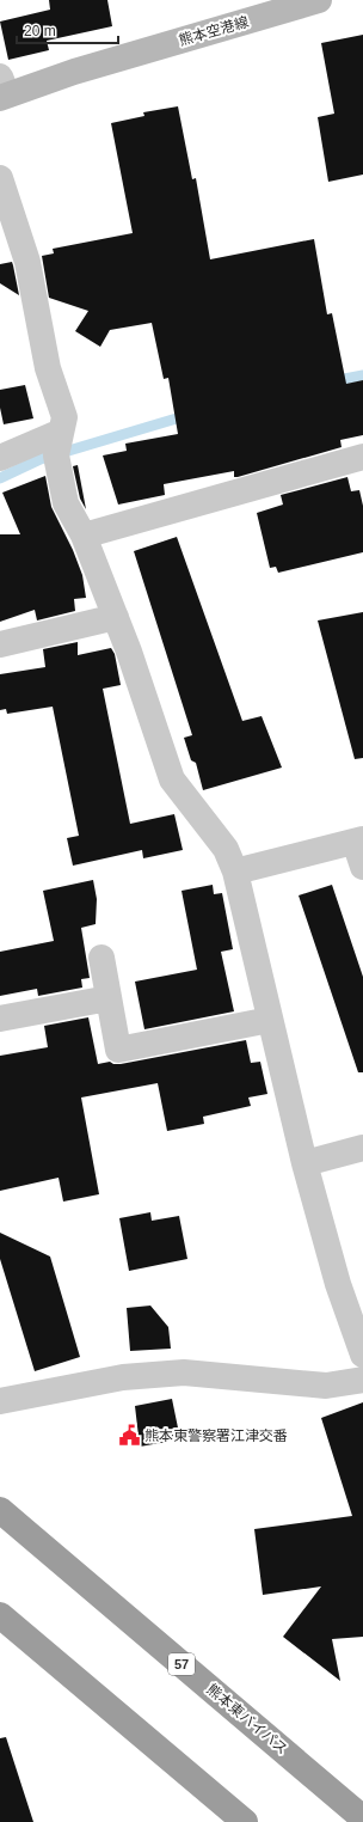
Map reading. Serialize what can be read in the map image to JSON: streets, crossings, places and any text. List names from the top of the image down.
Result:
{
  "streets": {
    "highway": ["57", "熊本東バイパス"],
    "main road": ["熊本空港線"]
  },
  "places": {
    "public building": ["熊本東警察署江津交番"]
  },
  "scale_bar": "20 m"
}
